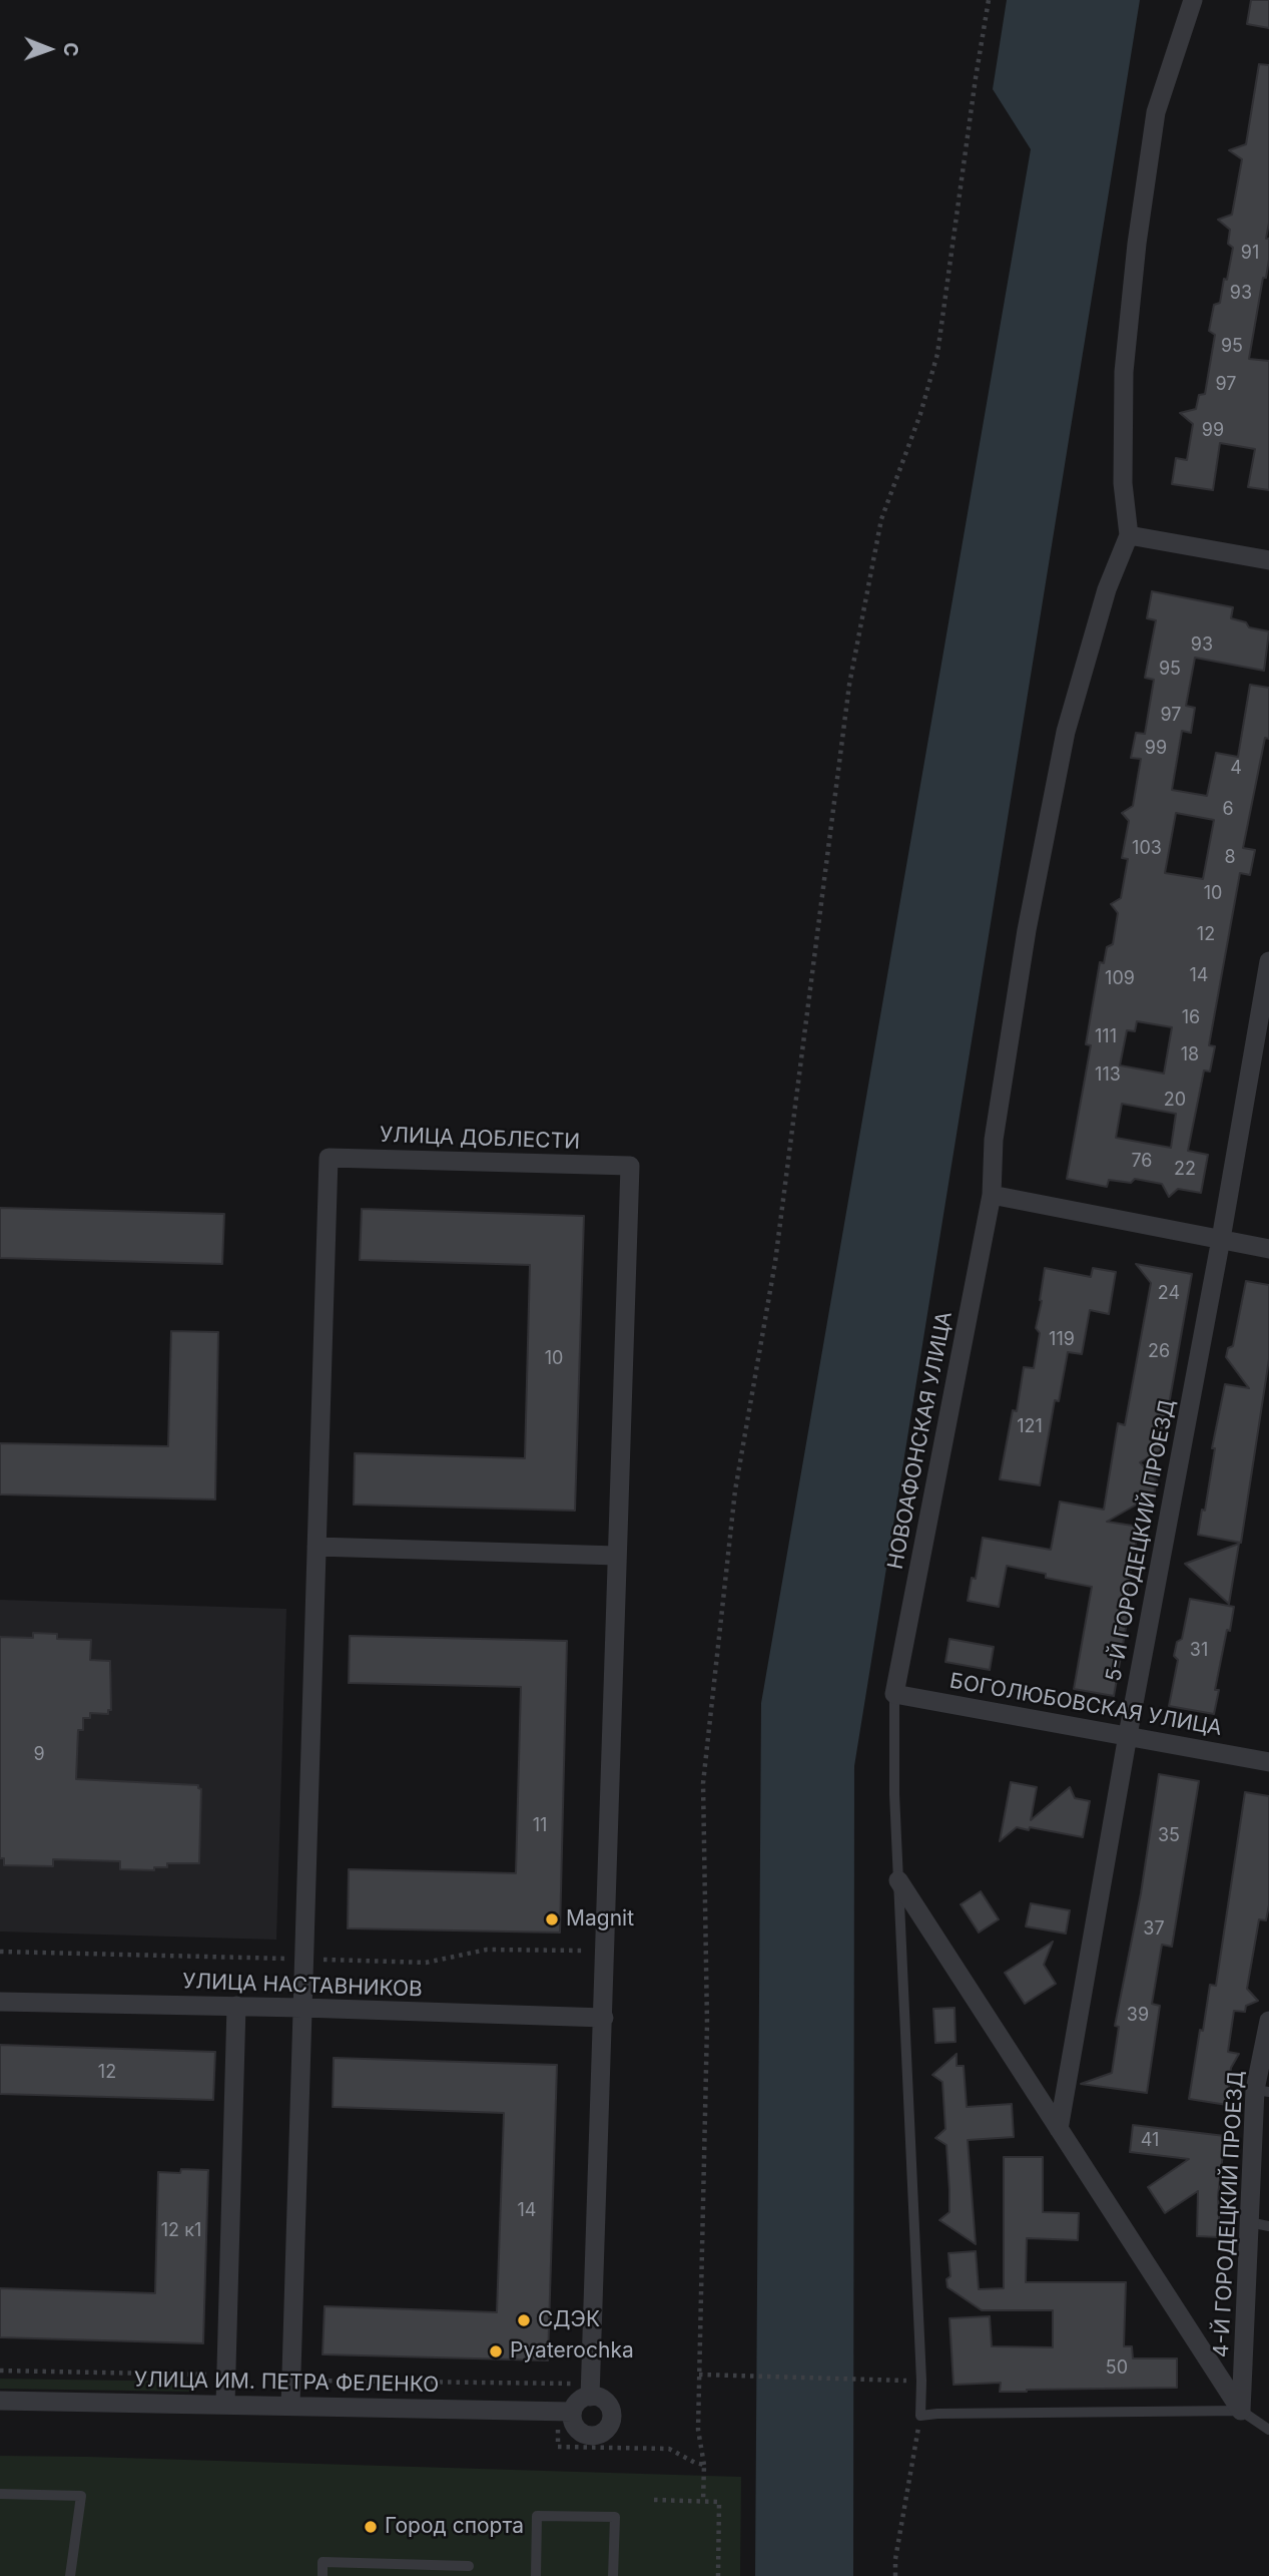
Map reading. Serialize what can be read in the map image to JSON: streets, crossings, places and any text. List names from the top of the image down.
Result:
{
  "streets": {
    "street": [
      "УЛИЦА ДОБЛЕСТИ",
      "НОВОАФОНСКАЯ УЛИЦА",
      "5-Й ГОРОДЕЦКИЙ ПРОЕЗД",
      "БОГОЛЮБОВСКАЯ УЛИЦА",
      "УЛИЦА НАСТАВНИКОВ",
      "4-Й ГОРОДЕЦКИЙ ПРОЕЗД",
      "УЛИЦА ИМ. ПЕТРА ФЕЛЕНКО"
    ]
  },
  "crossings": [
    ["НОВОАФОНСКАЯ УЛИЦА", "БОГОЛЮБОВСКАЯ УЛИЦА"],
    ["5-Й ГОРОДЕЦКИЙ ПРОЕЗД", "БОГОЛЮБОВСКАЯ УЛИЦА"]
  ],
  "places": [
    "Magnit",
    "СДЭК",
    "Pyaterochka",
    "Город спорта"
  ],
  "house_numbers": [
    "91",
    "93",
    "95",
    "97",
    "99",
    "93",
    "95",
    "97",
    "99",
    "4",
    "6",
    "103",
    "8",
    "10",
    "12",
    "14",
    "109",
    "16",
    "111",
    "18",
    "113",
    "20",
    "76",
    "22",
    "24",
    "119",
    "26",
    "10",
    "121",
    "31",
    "9",
    "11",
    "35",
    "37",
    "39",
    "12",
    "41",
    "14",
    "12 к1",
    "50"
  ],
  "north": "right"
}
